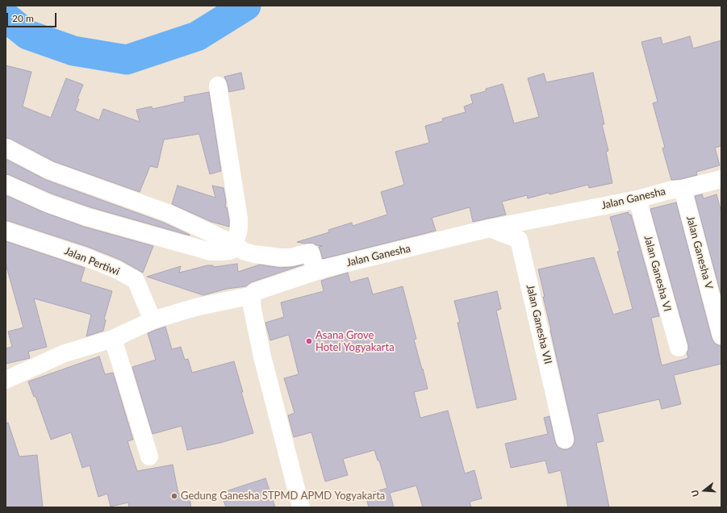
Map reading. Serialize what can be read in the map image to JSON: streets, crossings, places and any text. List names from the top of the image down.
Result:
{
  "streets": {
    "street": [
      "Jalan Ganesha",
      "Jalan Ganesha V",
      "Jalan Pertiwi",
      "Jalan Ganesha VI",
      "Jalan Ganesha VII"
    ]
  },
  "crossings": [
    ["Jalan Ganesha", "Jalan Ganesha V"],
    ["Jalan Ganesha", "Jalan Pertiwi"],
    ["Jalan Ganesha", "Jalan Ganesha VI"],
    ["Jalan Ganesha", "Jalan Ganesha VII"]
  ],
  "places": ["Asana Grove Hotel Yogyakarta", "Gedung Ganesha STPMD APMD Yogyakarta"],
  "scale_bar": "20 m",
  "north": "left"
}
